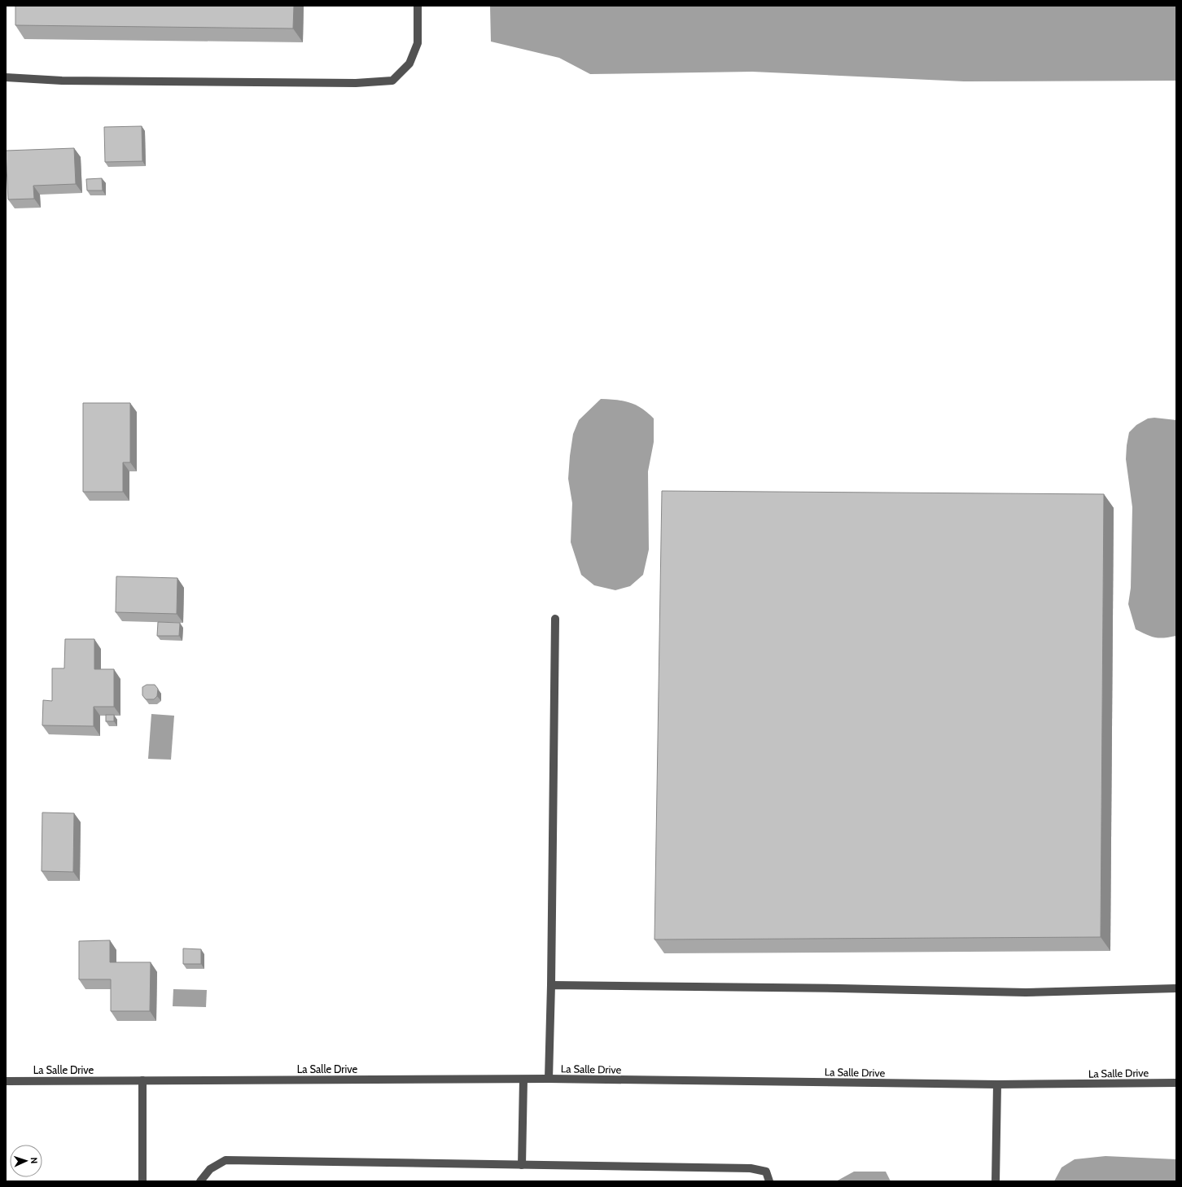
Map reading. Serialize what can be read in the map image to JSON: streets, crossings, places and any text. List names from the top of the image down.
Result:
{
  "streets": {
    "street": ["La Salle Drive"]
  },
  "north": "right"
}
